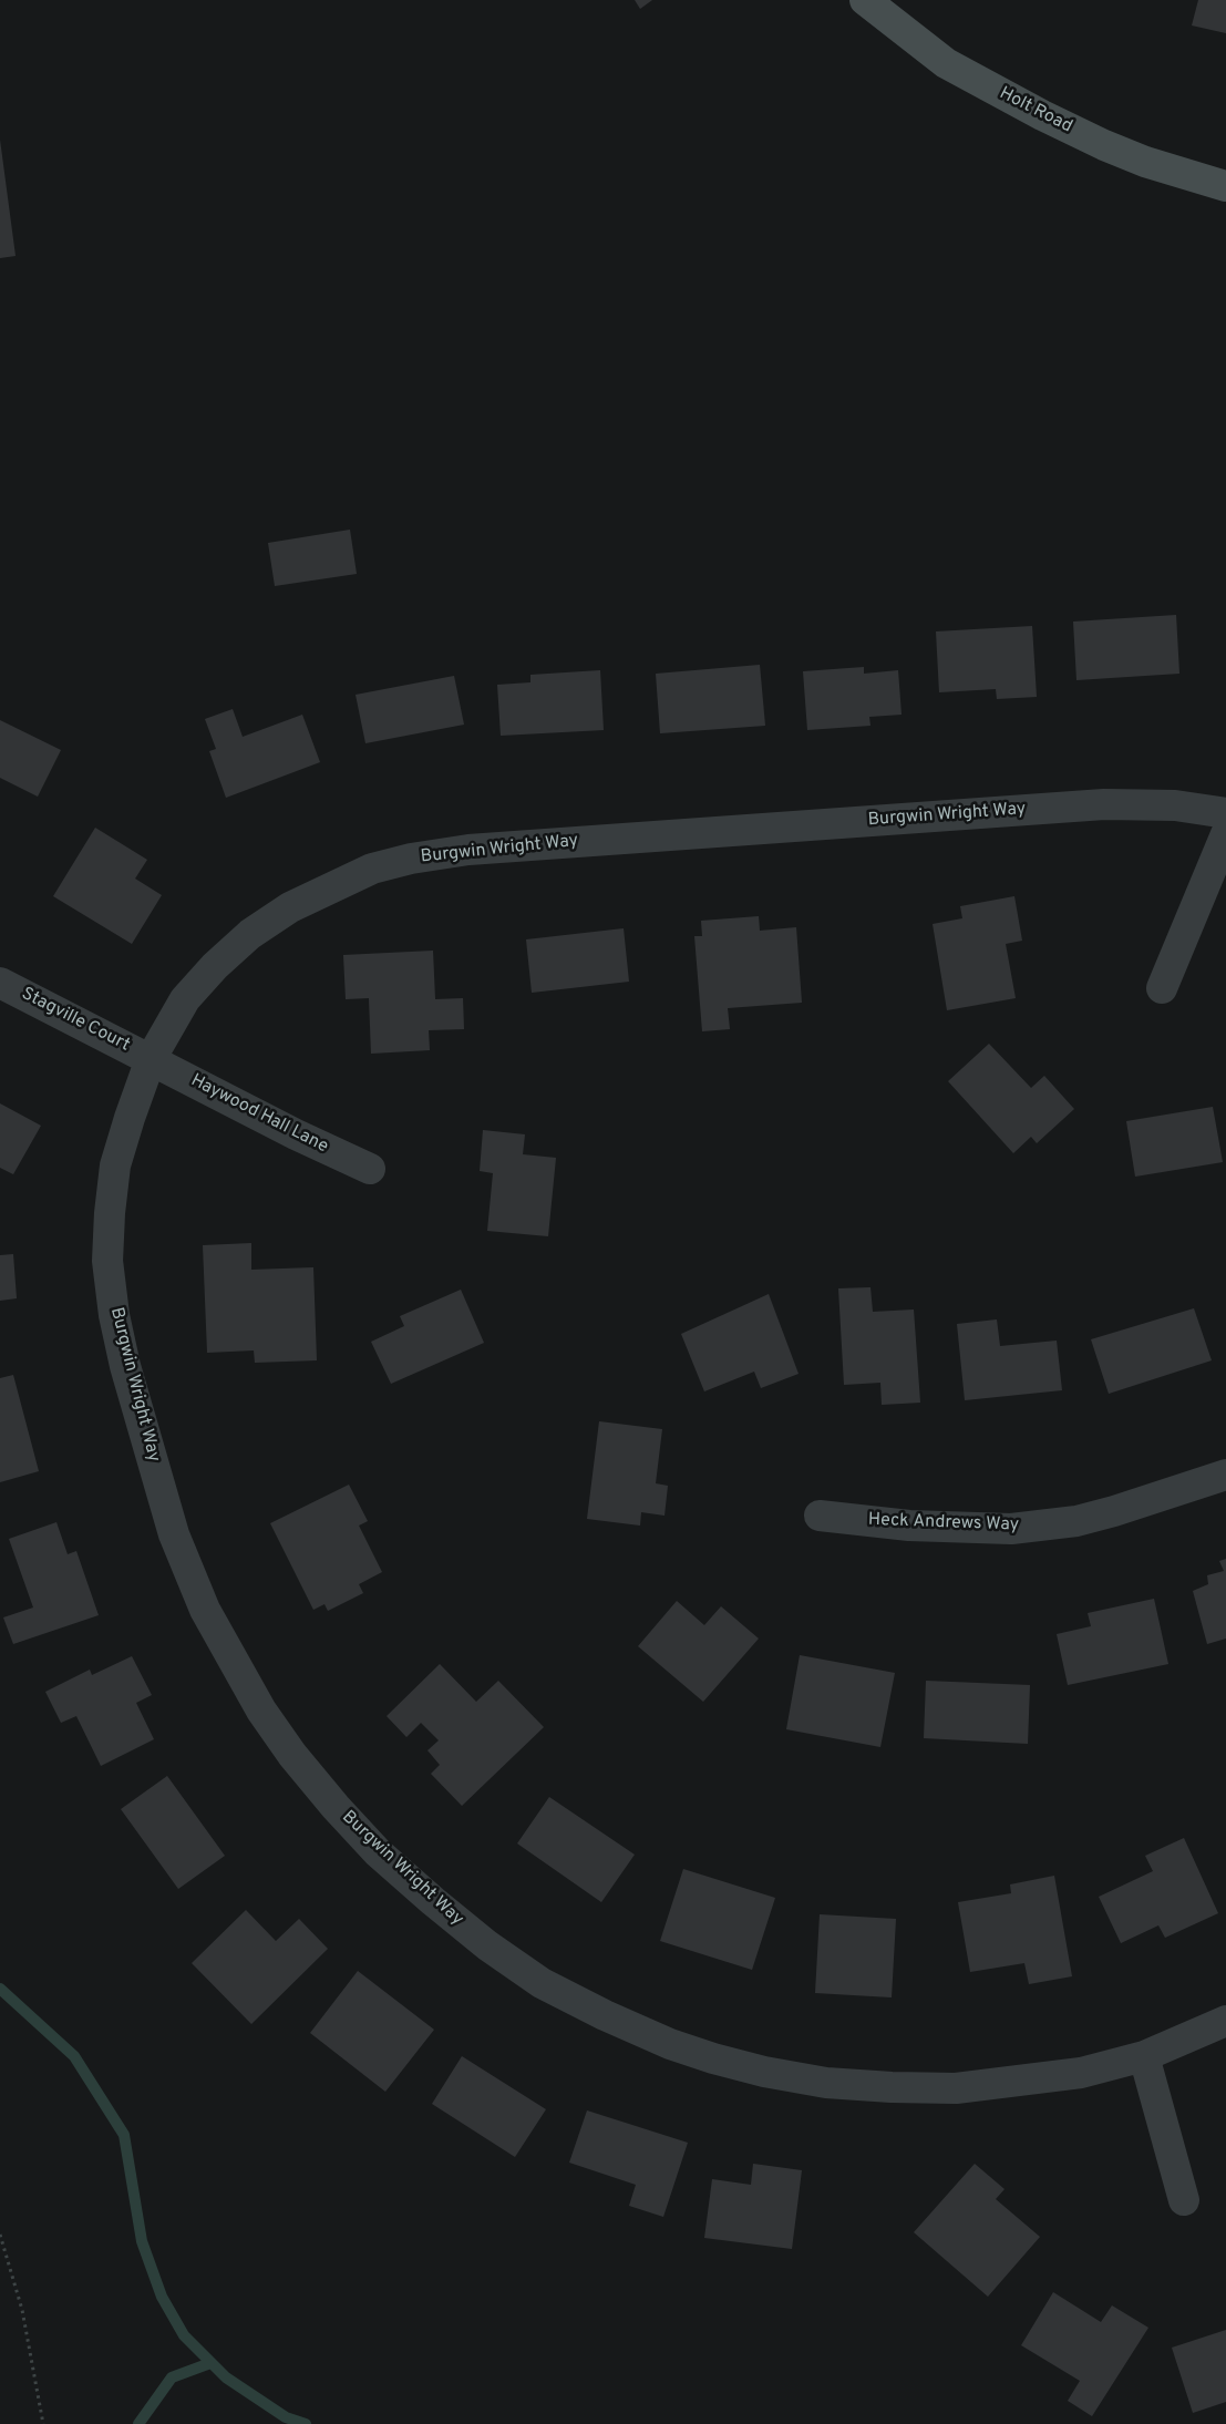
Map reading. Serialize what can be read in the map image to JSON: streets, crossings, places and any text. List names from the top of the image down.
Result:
{
  "streets": {
    "street": [
      "Holt Road",
      "Burgwin Wright Way",
      "Stagville Court",
      "Haywood Hall Lane",
      "Heck Andrews Way"
    ]
  },
  "crossings": [
    ["Burgwin Wright Way", "Stagville Court"],
    ["Burgwin Wright Way", "Haywood Hall Lane"],
    ["Stagville Court", "Haywood Hall Lane"]
  ]
}
